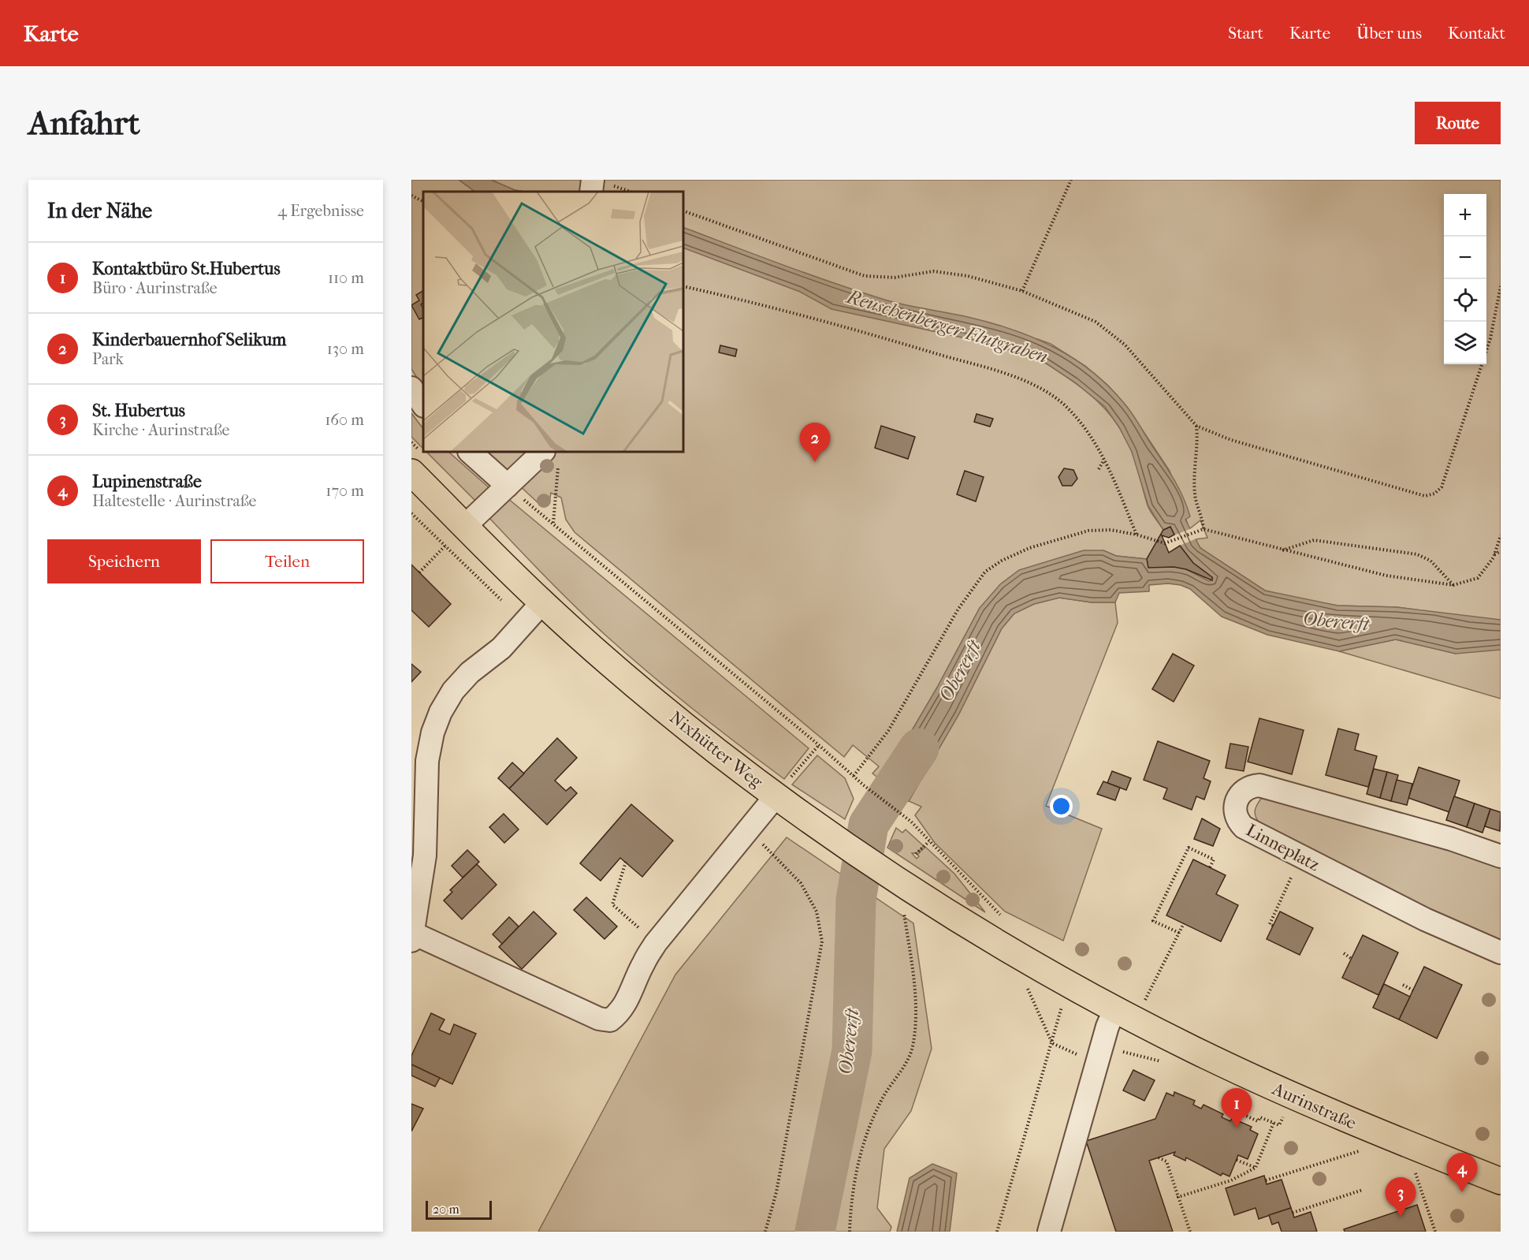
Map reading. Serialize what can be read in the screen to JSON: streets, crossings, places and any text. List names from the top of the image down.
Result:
{
  "streets": {
    "main road": ["Nixhütter Weg", "Aurinstraße"],
    "street": ["Linneplatz"]
  },
  "crossings": [
    ["Nixhütter Weg", "Aurinstraße"]
  ],
  "water": ["Reuschenberger Flutgraben", "Obererft"],
  "scale_bar": "20 m",
  "page": {
    "header": "Karte",
    "nav": [
      "Start",
      "Karte",
      "Über uns",
      "Kontakt"
    ],
    "buttons": [
      "Route",
      ["Speichern", "Teilen"]
    ],
    "title": "Anfahrt",
    "heading": ["In der Nähe", "4 Ergebnisse"],
    "map_buttons": ["+", "−"],
    "list": [
      {
        "mark": "1",
        "name": "Kontaktbüro St.Hubertus",
        "note": "Büro · Aurinstraße",
        "value": "110 m"
      },
      {
        "mark": "2",
        "name": "Kinderbauernhof Selikum",
        "note": "Park",
        "value": "130 m"
      },
      {
        "mark": "3",
        "name": "St. Hubertus",
        "note": "Kirche · Aurinstraße",
        "value": "160 m"
      },
      {
        "mark": "4",
        "name": "Lupinenstraße",
        "note": "Haltestelle · Aurinstraße",
        "value": "170 m"
      }
    ],
    "pins": [
      "2",
      "1",
      "4",
      "3"
    ],
    "scale": "20 m"
  }
}
